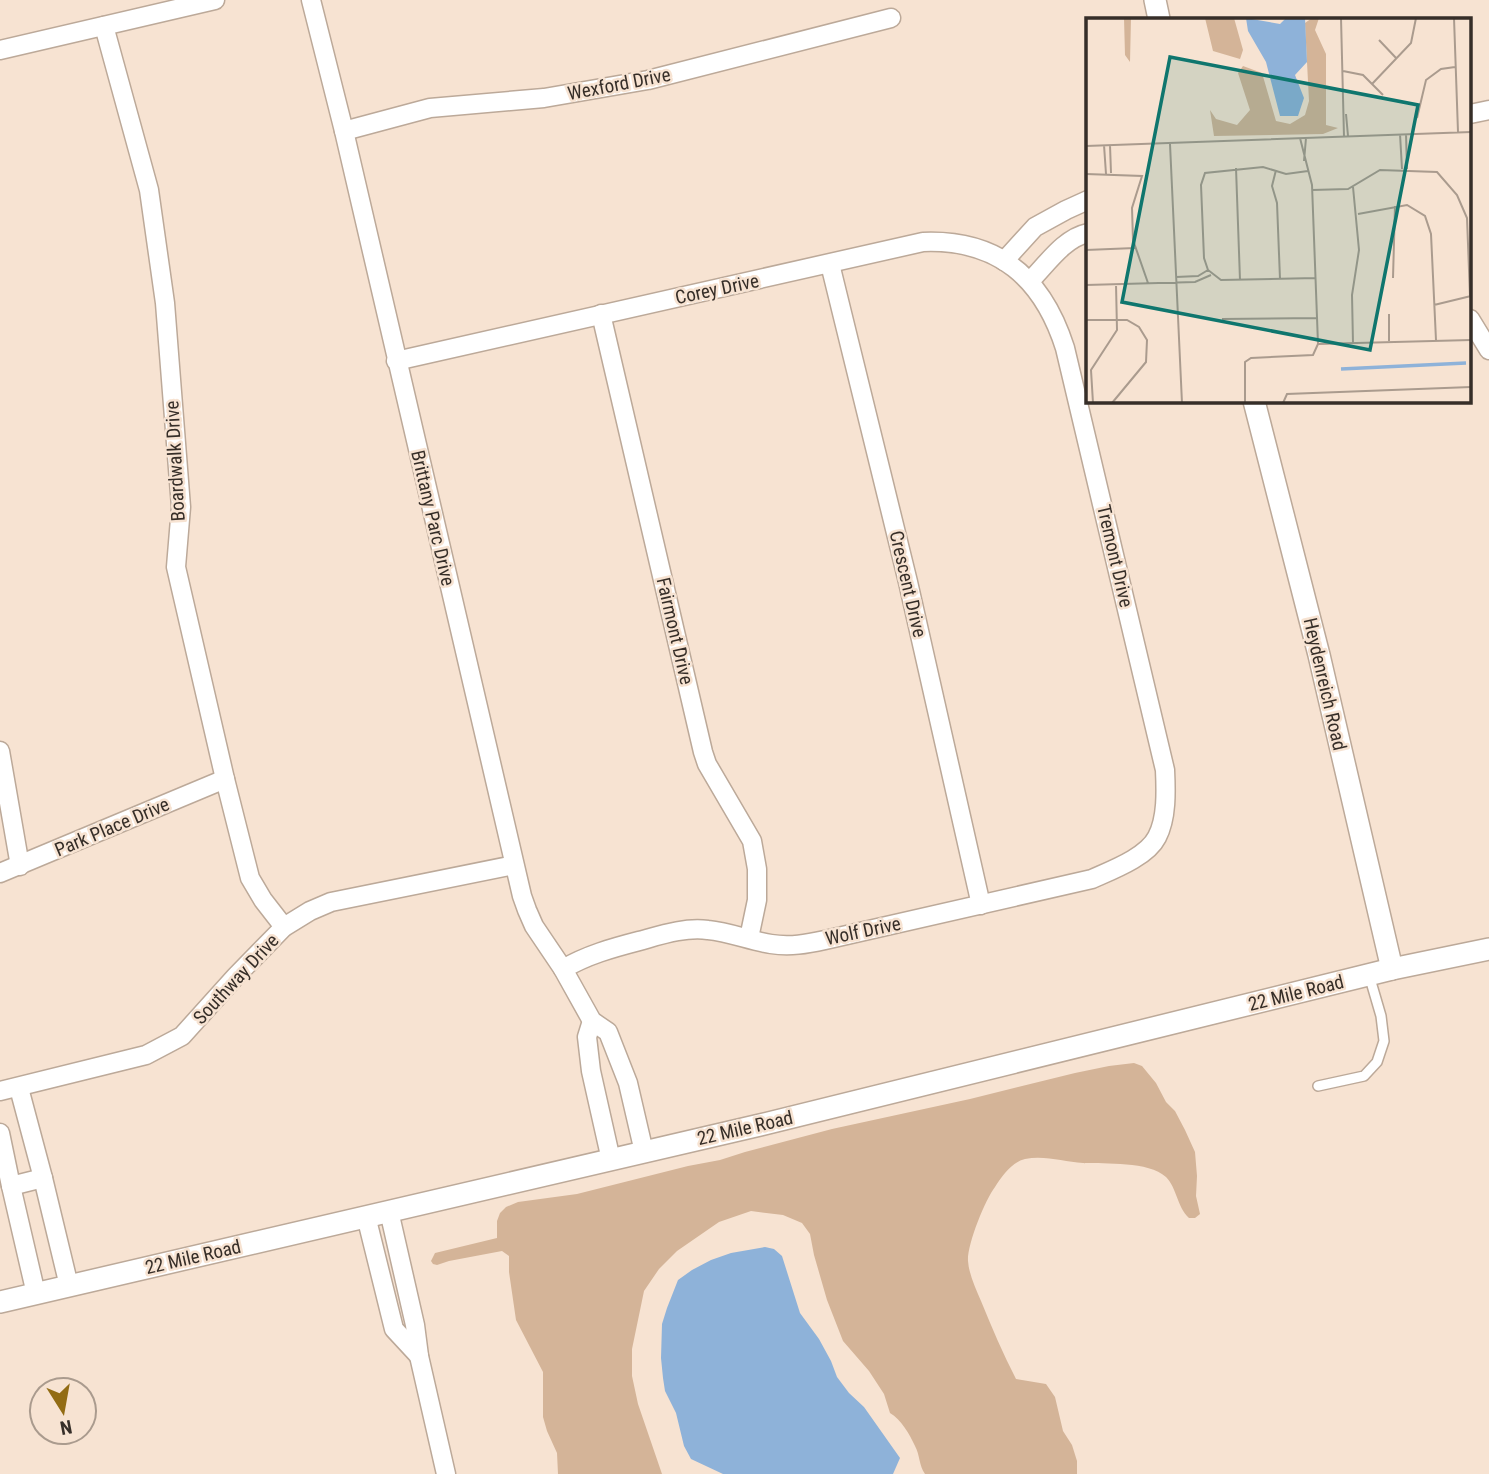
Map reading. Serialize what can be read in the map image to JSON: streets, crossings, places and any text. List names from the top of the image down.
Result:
{
  "streets": {
    "street": [
      "Wexford Drive",
      "Corey Drive",
      "Boardwalk Drive",
      "Brittany Parc Drive",
      "Tremont Drive",
      "Crescent Drive",
      "Fairmont Drive",
      "Heydenreich Road",
      "Park Place Drive",
      "Wolf Drive",
      "Southway Drive",
      "22 Mile Road"
    ]
  },
  "crossings": [
    ["Wexford Drive", "Brittany Parc Drive"],
    ["Corey Drive", "Brittany Parc Drive"],
    ["Corey Drive", "Tremont Drive"],
    ["Corey Drive", "Crescent Drive"],
    ["Corey Drive", "Fairmont Drive"],
    ["Boardwalk Drive", "Park Place Drive"],
    ["Boardwalk Drive", "Southway Drive"],
    ["Brittany Parc Drive", "Wolf Drive"],
    ["Brittany Parc Drive", "Southway Drive"],
    ["Brittany Parc Drive", "22 Mile Road"],
    ["Tremont Drive", "Wolf Drive"],
    ["Crescent Drive", "Wolf Drive"],
    ["Fairmont Drive", "Wolf Drive"],
    ["Heydenreich Road", "22 Mile Road"]
  ],
  "north": "bottom"
}
